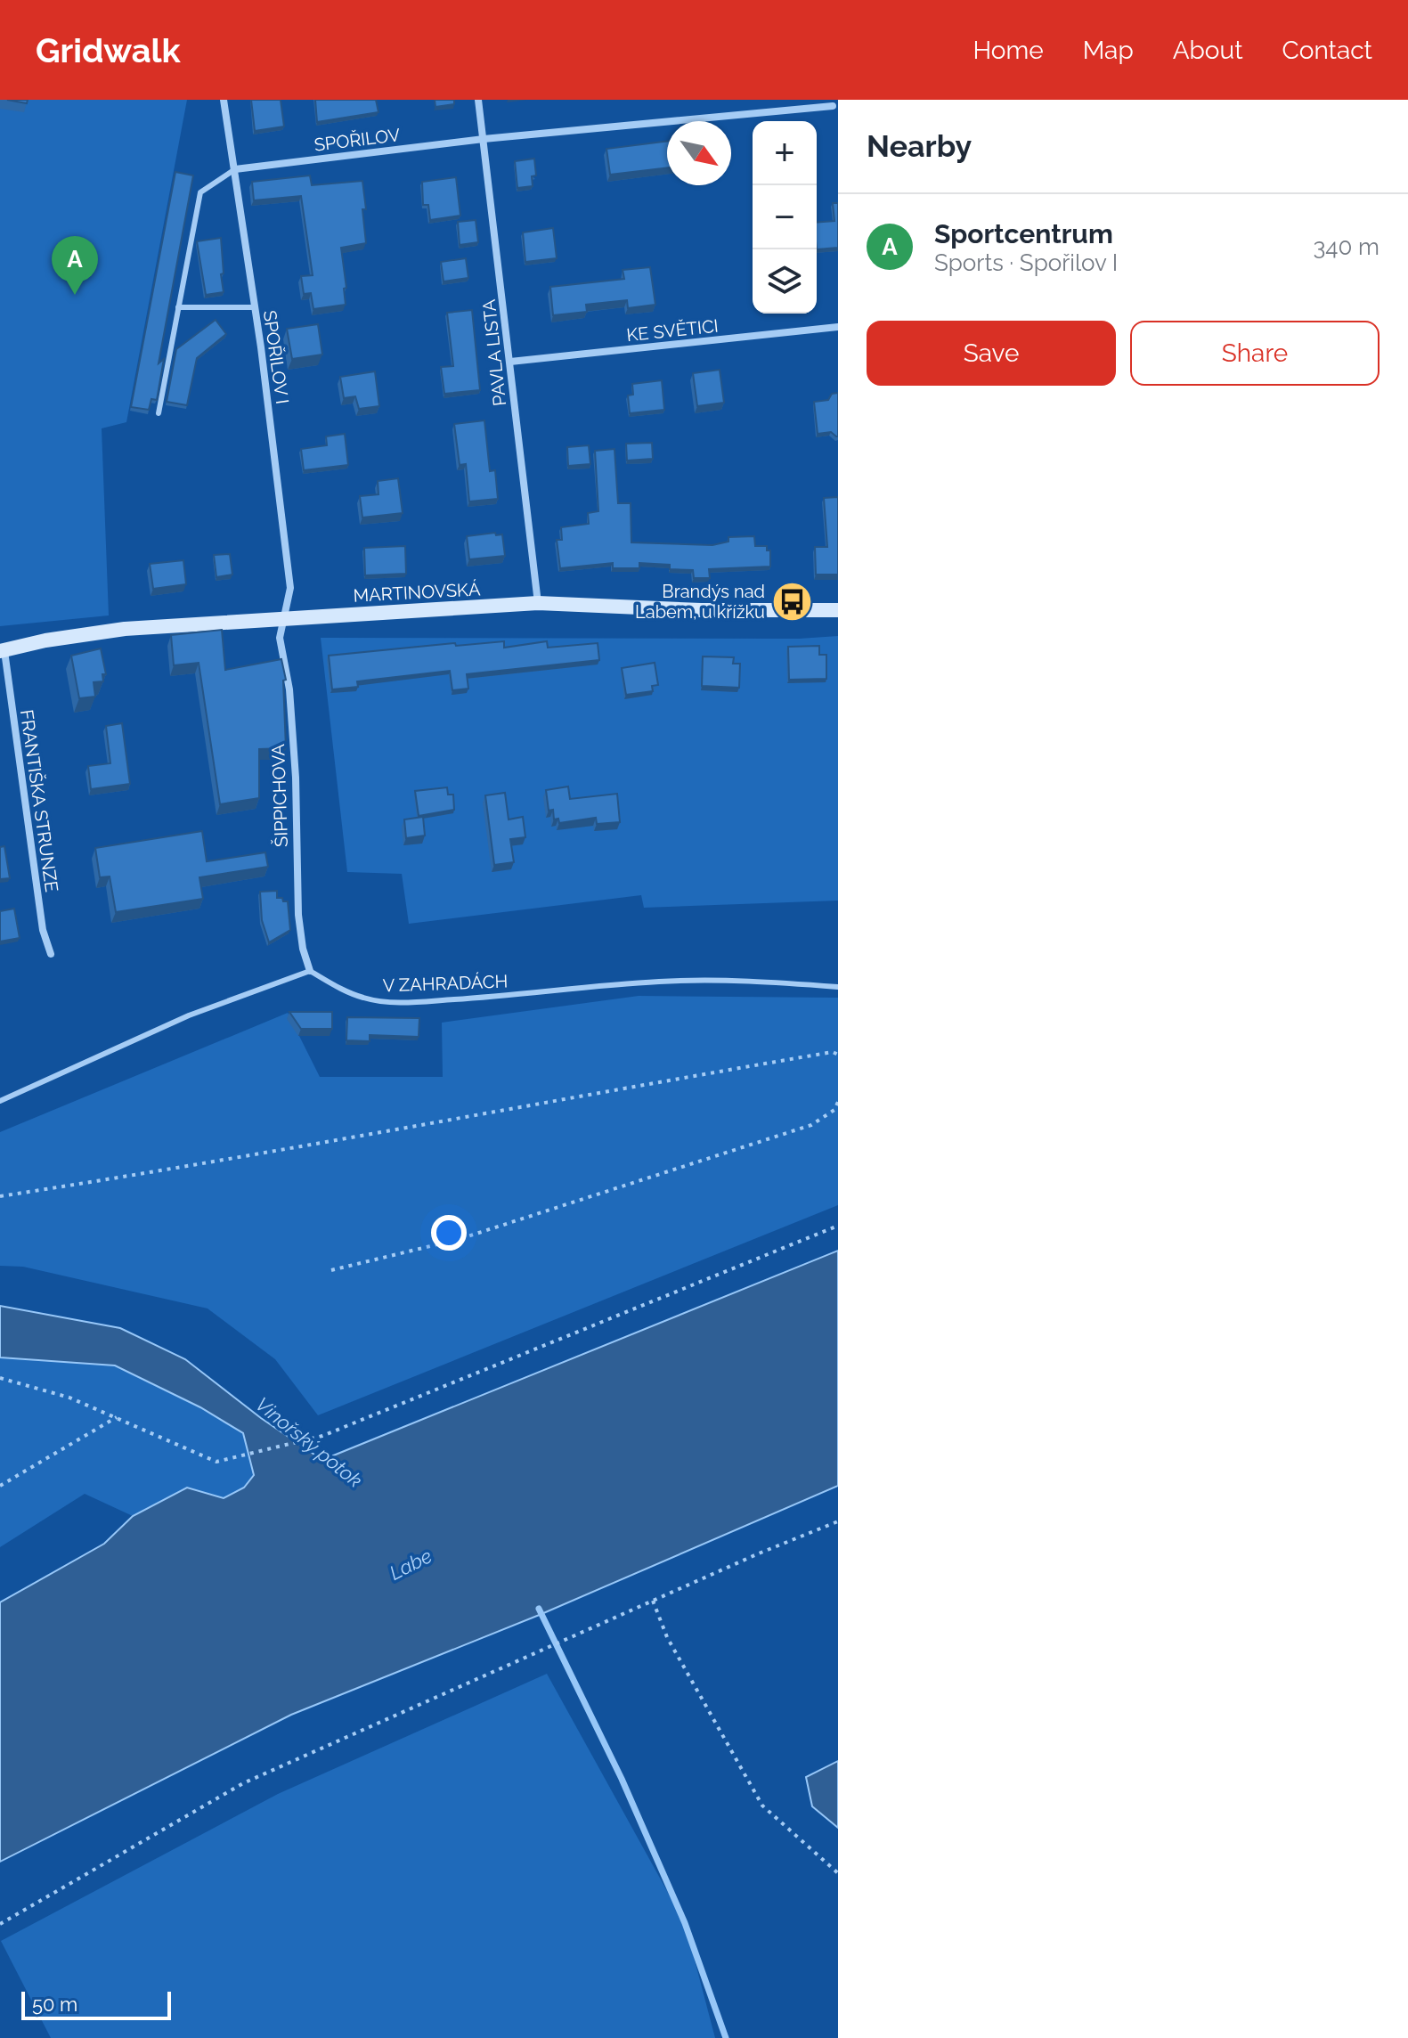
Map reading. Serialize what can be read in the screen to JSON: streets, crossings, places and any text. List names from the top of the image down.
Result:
{
  "streets": {
    "street": [
      "SPOŘILOV",
      "KE SVĚTICI",
      "PAVLA LISTA",
      "SPOŘILOV I",
      "MARTINOVSKÁ",
      "ŠIPPICHOVA",
      "FRANTIŠKA STRUNZE"
    ],
    "lane": ["V ZAHRADÁCH"]
  },
  "crossings": [
    ["SPOŘILOV", "PAVLA LISTA"],
    ["SPOŘILOV", "SPOŘILOV I"],
    ["KE SVĚTICI", "PAVLA LISTA"],
    ["PAVLA LISTA", "MARTINOVSKÁ"],
    ["SPOŘILOV I", "MARTINOVSKÁ"],
    ["SPOŘILOV I", "ŠIPPICHOVA"],
    ["MARTINOVSKÁ", "ŠIPPICHOVA"],
    ["MARTINOVSKÁ", "FRANTIŠKA STRUNZE"],
    ["ŠIPPICHOVA", "V ZAHRADÁCH"]
  ],
  "water": ["Vinořský potok", "Labe"],
  "places": {
    "bus stop": ["Brandýs nad Labem, u křížku"]
  },
  "scale_bar": "50 m",
  "north": "bottom right",
  "page": {
    "header": "Gridwalk",
    "nav": [
      "Home",
      "Map",
      "About",
      "Contact"
    ],
    "heading": "Nearby",
    "map_buttons": ["+", "−"],
    "list": [
      {
        "mark": "A",
        "name": "Sportcentrum",
        "note": "Sports · Spořilov I",
        "value": "340 m"
      }
    ],
    "pins": "A",
    "buttons": ["Save", "Share"],
    "scale": "50 m"
  }
}
